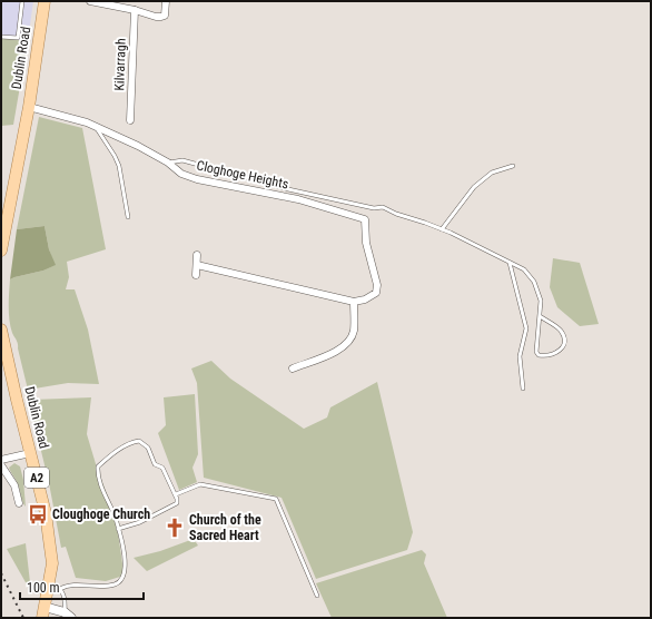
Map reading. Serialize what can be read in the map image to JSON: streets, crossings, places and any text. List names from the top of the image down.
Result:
{
  "streets": {
    "main road": ["Dublin Road", "A2"],
    "street": ["Kilvarragh", "Cloghoge Heights"]
  },
  "crossings": [
    ["Dublin Road", "Cloghoge Heights"]
  ],
  "places": {
    "bus stop": ["Cloughoge Church"],
    "church": ["Church of the Sacred Heart"]
  },
  "scale_bar": "100 m"
}
